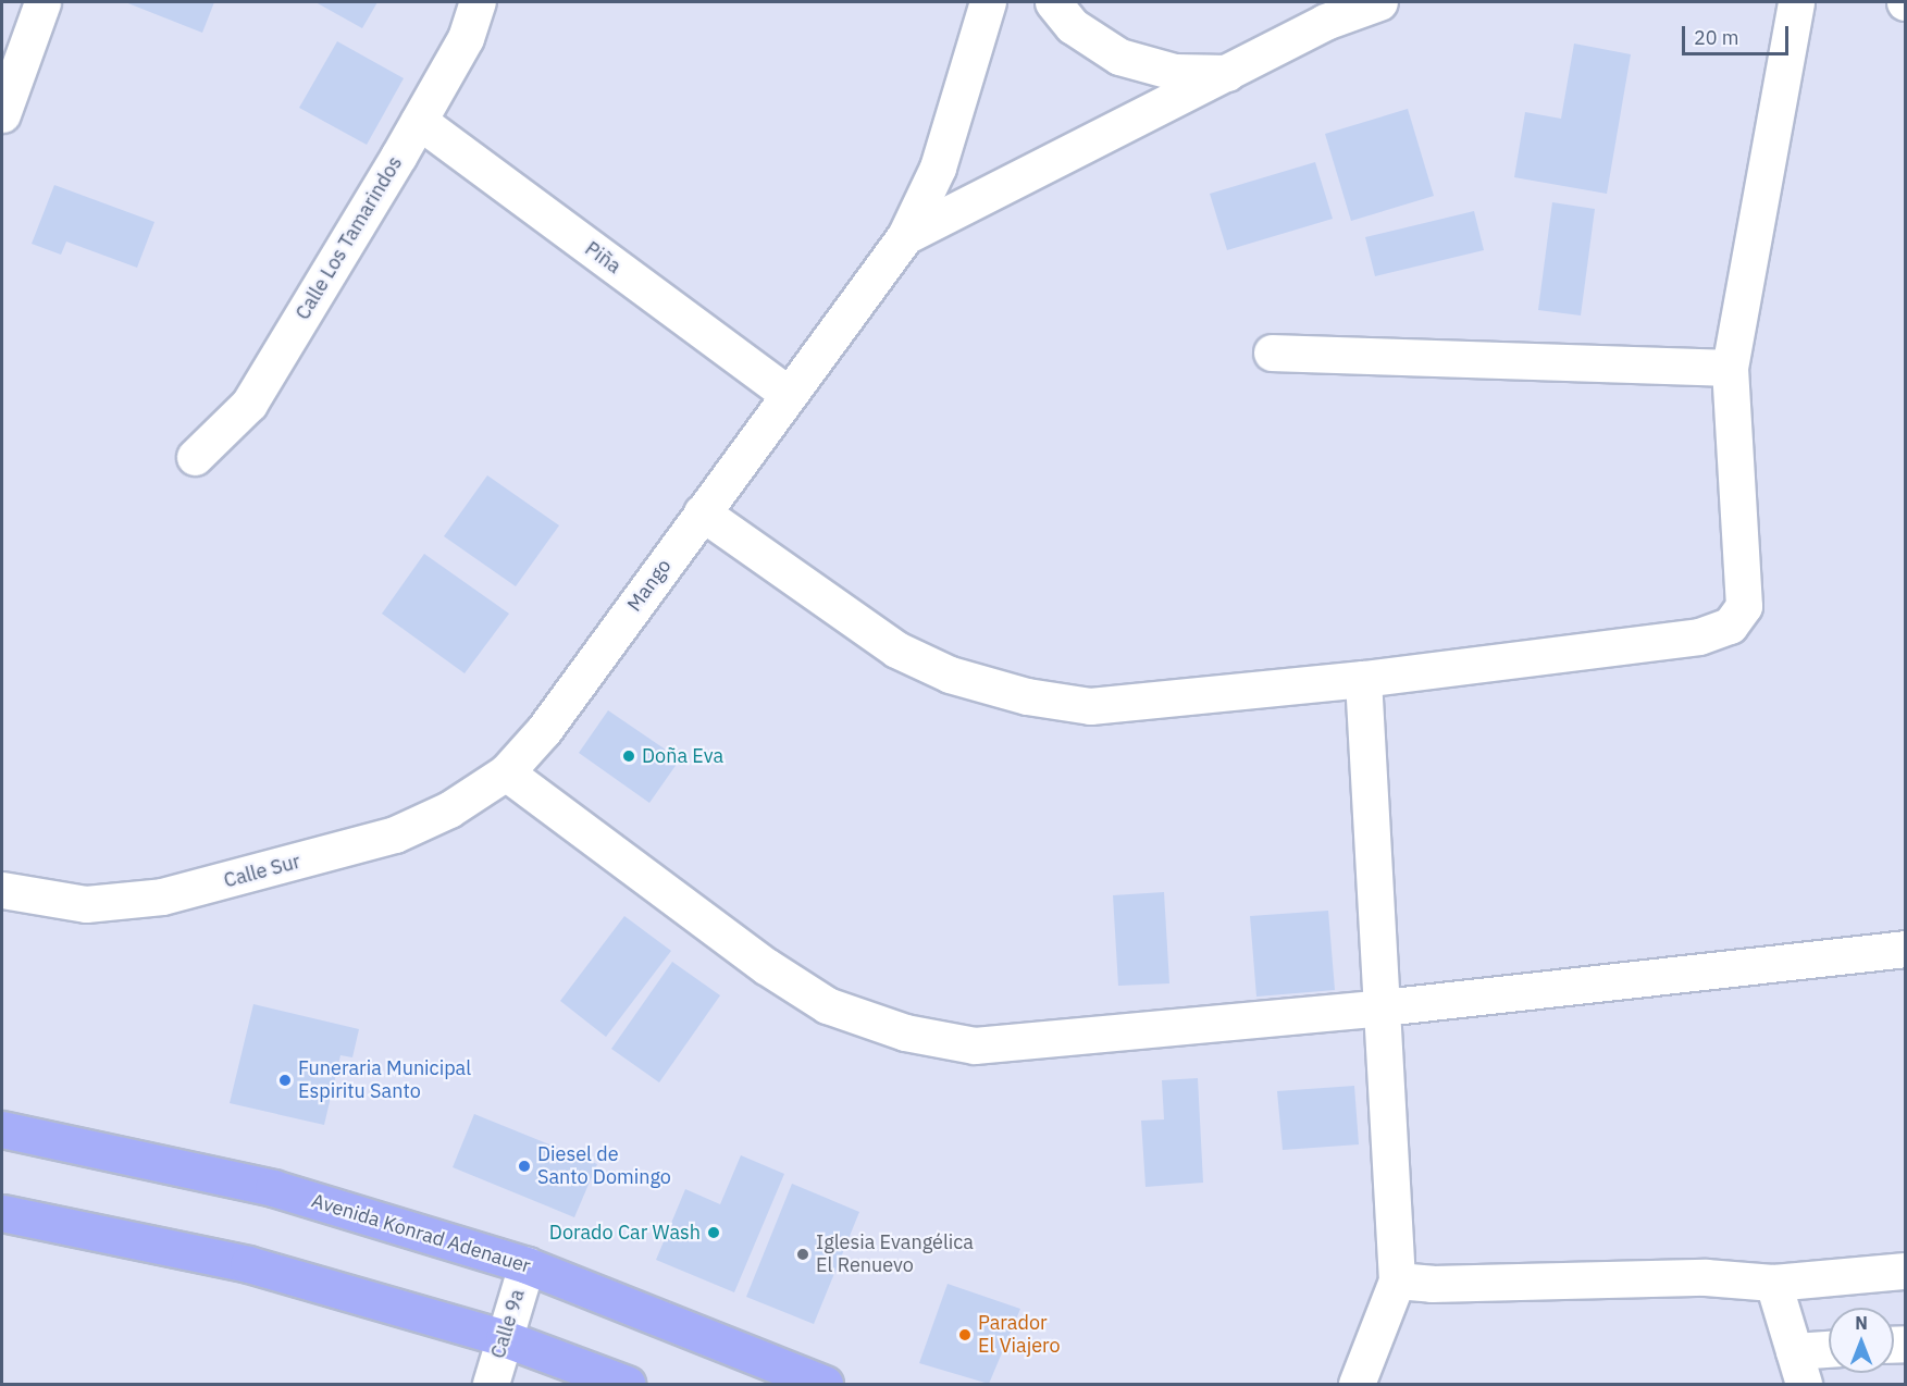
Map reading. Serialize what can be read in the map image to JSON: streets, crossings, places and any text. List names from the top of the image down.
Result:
{
  "streets": {
    "main road": ["Avenida Konrad Adenauer"],
    "street": [
      "Calle Los Tamarindos",
      "Piña",
      "Mango",
      "Calle Sur",
      "Calle 9a"
    ]
  },
  "crossings": [
    ["Calle Los Tamarindos", "Piña"],
    ["Piña", "Mango"],
    ["Mango", "Calle Sur"],
    ["Avenida Konrad Adenauer", "Calle 9a"]
  ],
  "places": [
    "Doña Eva",
    "Funeraria Municipal Espiritu Santo",
    "Diesel de Santo Domingo",
    "Dorado Car Wash",
    "Iglesia Evangélica El Renuevo",
    "Parador El Viajero"
  ],
  "scale_bar": "20 m",
  "north": "top"
}
